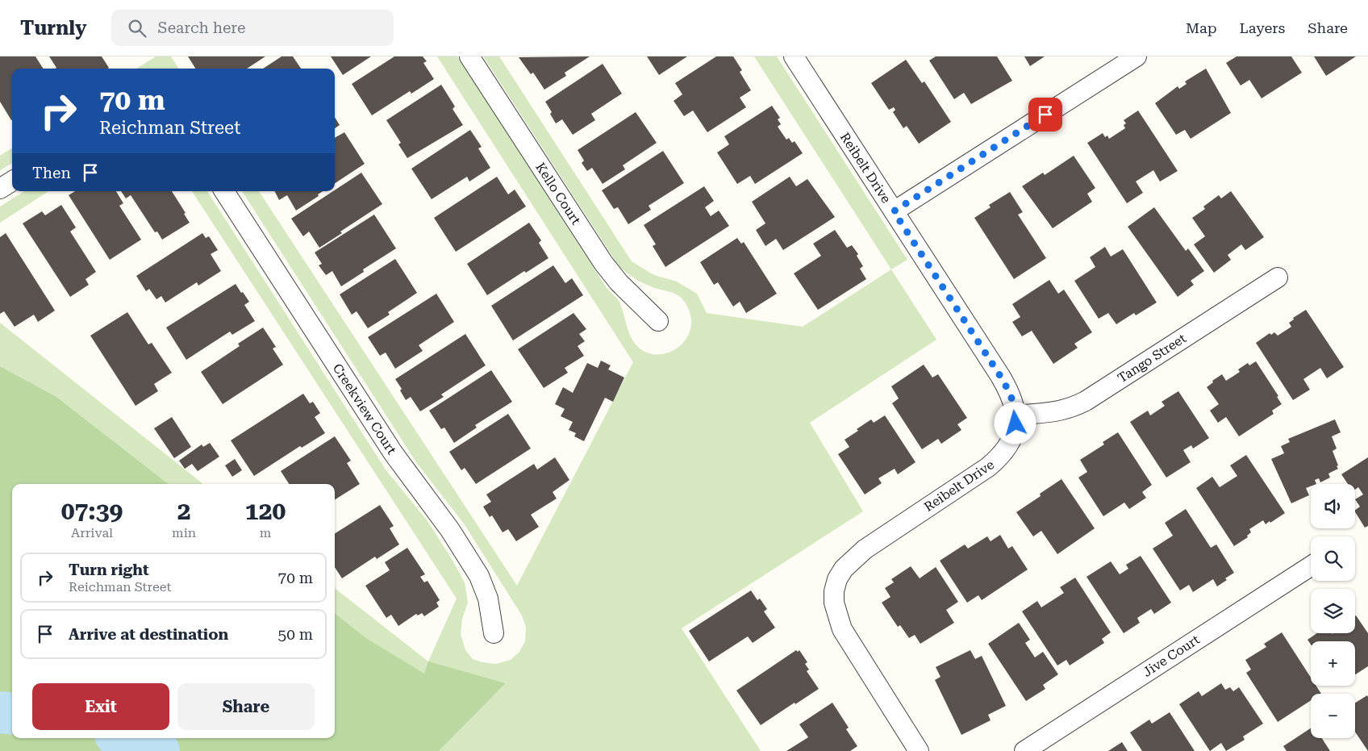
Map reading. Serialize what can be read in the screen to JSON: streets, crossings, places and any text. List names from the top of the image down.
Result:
{
  "streets": {
    "street": [
      "Reibelt Drive",
      "Kello Court",
      "Tango Street",
      "Creekview Court",
      "Jive Court"
    ]
  },
  "crossings": [
    ["Reibelt Drive", "Tango Street"]
  ],
  "page": {
    "header": "Turnly",
    "search": "Search here",
    "nav": ["Map", "Layers", "Share"],
    "turn": ["70 m", "Reichman Street"],
    "then": "Then",
    "map_buttons": ["+", "−"],
    "eta": [
      "07:39",
      "Arrival",
      "2",
      "min",
      "120",
      "m"
    ],
    "list": [
      {
        "name": "Turn right",
        "note": "Reichman Street",
        "value": "70 m"
      },
      {
        "name": "Arrive at destination",
        "value": "50 m"
      }
    ],
    "buttons": ["Exit", "Share"]
  }
}
